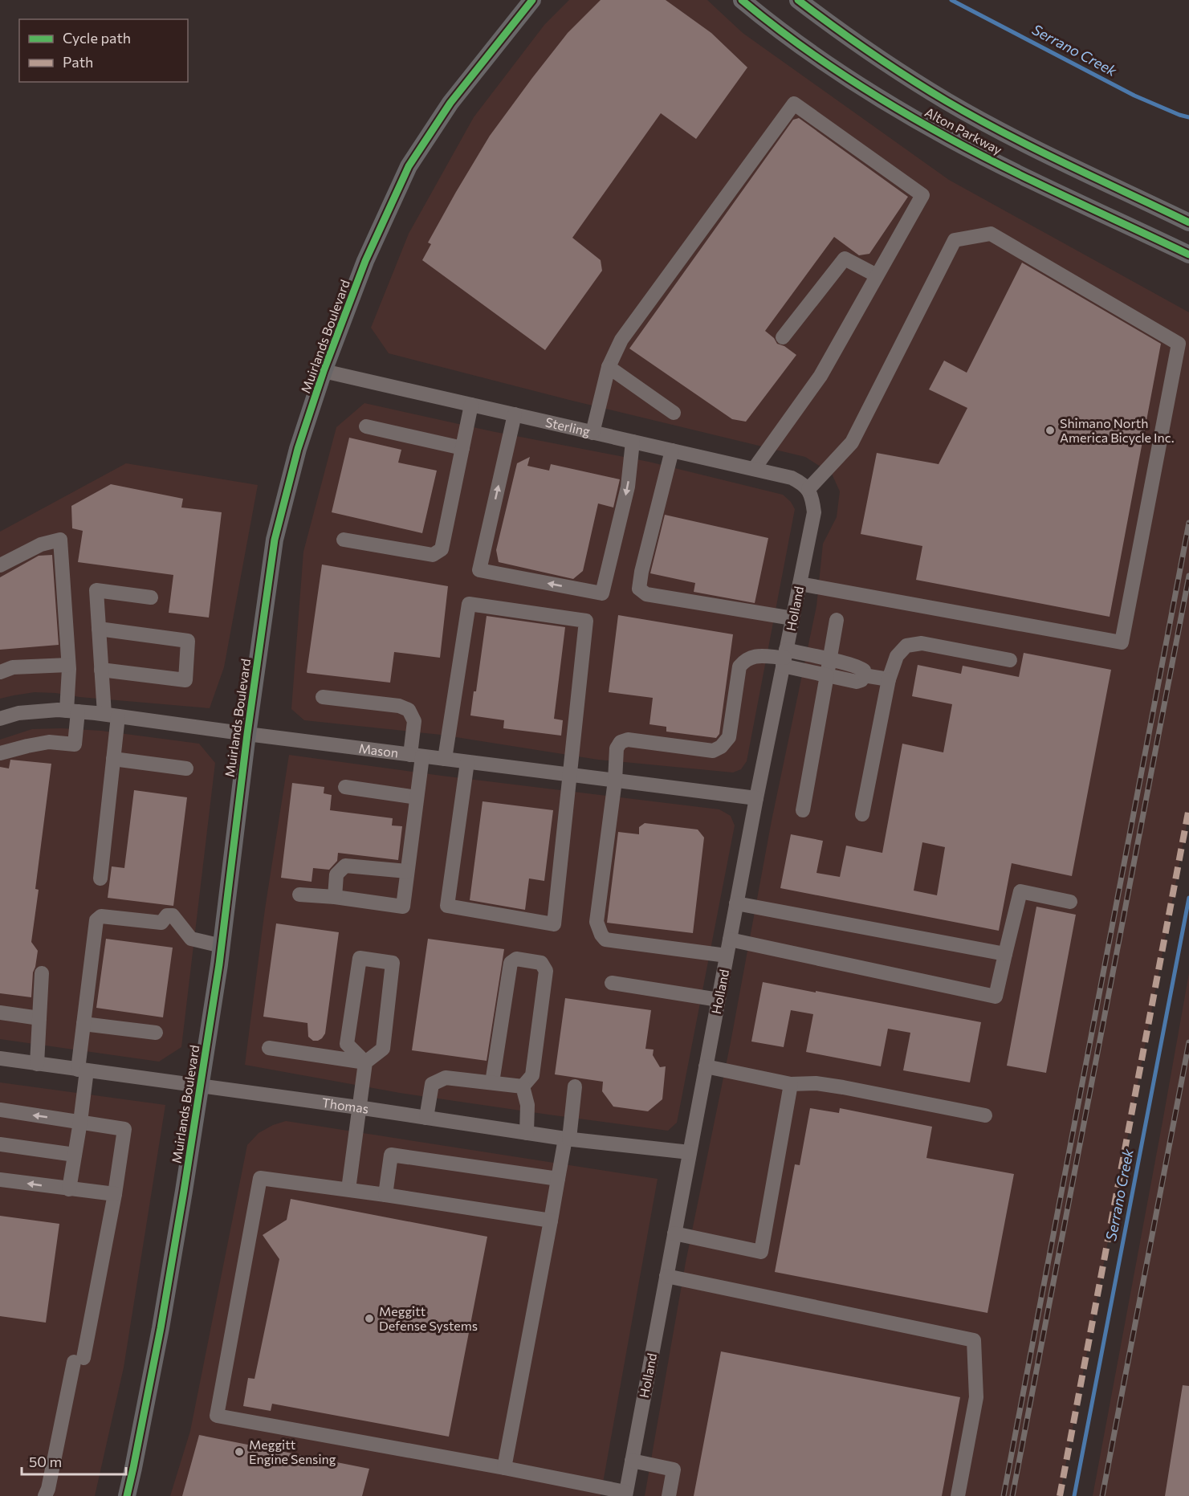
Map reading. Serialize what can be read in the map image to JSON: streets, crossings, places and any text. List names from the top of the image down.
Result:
{
  "streets": {
    "main road": ["Alton Parkway", "Muirlands Boulevard"],
    "street": [
      "Sterling",
      "Holland",
      "Mason",
      "Thomas"
    ]
  },
  "crossings": [
    ["Muirlands Boulevard", "Sterling"],
    ["Muirlands Boulevard", "Mason"],
    ["Muirlands Boulevard", "Thomas"],
    ["Sterling", "Holland"],
    ["Holland", "Mason"],
    ["Holland", "Thomas"]
  ],
  "water": ["Serrano Creek"],
  "places": ["Shimano North America Bicycle Inc.", "Meggitt Defense Systems", "Meggitt Engine Sensing"],
  "legend": ["Cycle path", "Path"],
  "scale_bar": "50 m"
}
